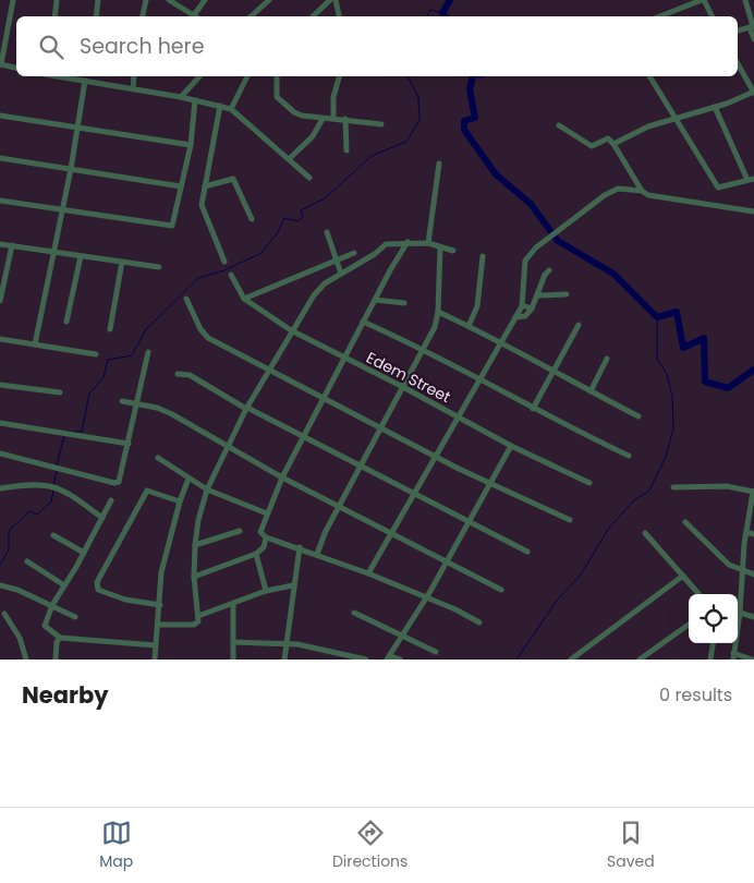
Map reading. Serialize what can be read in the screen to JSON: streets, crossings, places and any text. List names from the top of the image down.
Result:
{
  "streets": {
    "street": ["Edem Street"]
  },
  "page": {
    "search": "Search here",
    "heading": ["Nearby", "0 results"],
    "nav": ["Map", "Directions", "Saved"]
  }
}
